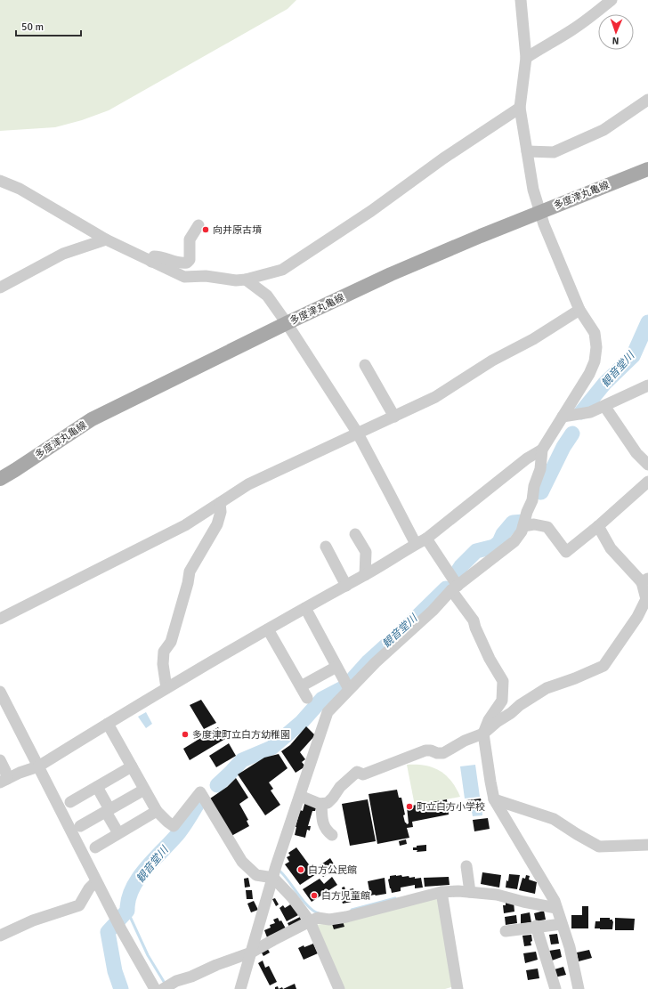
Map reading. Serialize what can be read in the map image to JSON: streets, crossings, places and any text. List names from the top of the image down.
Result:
{
  "streets": {
    "main road": ["多度津丸亀線"]
  },
  "water": ["観音堂川"],
  "places": [
    "向井原古墳",
    "多度津町立白方幼稚園",
    "町立白方小学校",
    "白方公民館",
    "白方児童館"
  ],
  "scale_bar": "50 m",
  "north": "bottom"
}
